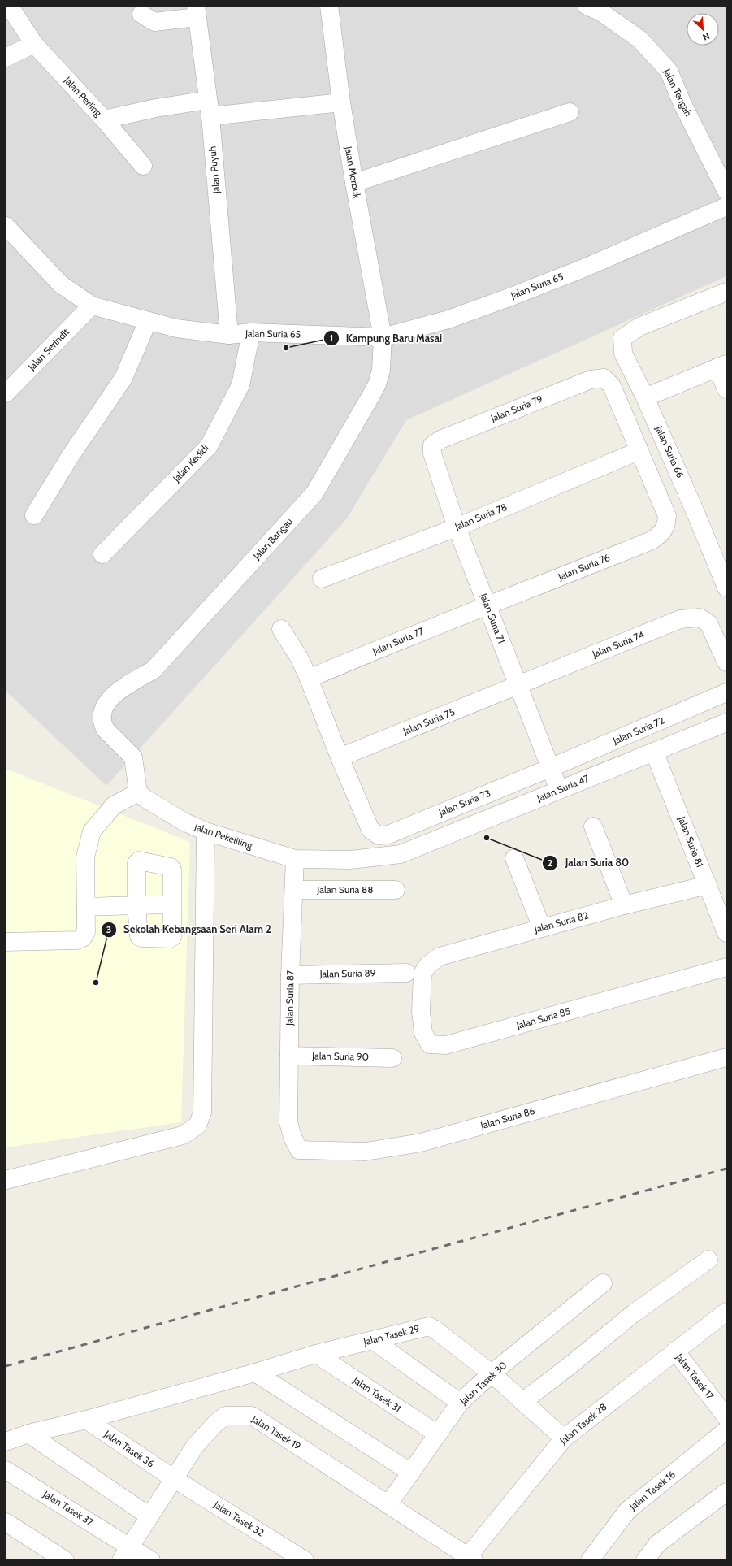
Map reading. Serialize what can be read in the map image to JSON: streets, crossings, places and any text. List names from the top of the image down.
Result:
{
  "streets": {
    "street": [
      "Jalan Tengah",
      "Jalan Perling",
      "Jalan Puyuh",
      "Jalan Merbuk",
      "Jalan Suria 65",
      "Jalan Serindit",
      "Jalan Suria 79",
      "Jalan Suria 66",
      "Jalan Kedidi",
      "Jalan Suria 78",
      "Jalan Bangau",
      "Jalan Suria 76",
      "Jalan Suria 71",
      "Jalan Suria 77",
      "Jalan Suria 74",
      "Jalan Suria 75",
      "Jalan Suria 72",
      "Jalan Suria 47",
      "Jalan Suria 73",
      "Jalan Pekeliling",
      "Jalan Suria 81",
      "Jalan Suria 88",
      "Jalan Suria 82",
      "Jalan Suria 89",
      "Jalan Suria 87",
      "Jalan Suria 85",
      "Jalan Suria 90",
      "Jalan Suria 86",
      "Jalan Tasek 29",
      "Jalan Tasek 17",
      "Jalan Tasek 30",
      "Jalan Tasek 31",
      "Jalan Tasek 28",
      "Jalan Tasek 19",
      "Jalan Tasek 36",
      "Jalan Tasek 16",
      "Jalan Tasek 37",
      "Jalan Tasek 32"
    ]
  },
  "crossings": [
    ["Jalan Perling", "Jalan Puyuh"],
    ["Jalan Perling", "Jalan Merbuk"],
    ["Jalan Puyuh", "Jalan Suria 65"],
    ["Jalan Merbuk", "Jalan Suria 65"],
    ["Jalan Merbuk", "Jalan Bangau"],
    ["Jalan Suria 65", "Jalan Serindit"],
    ["Jalan Suria 65", "Jalan Kedidi"],
    ["Jalan Suria 65", "Jalan Bangau"],
    ["Jalan Suria 79", "Jalan Suria 78"],
    ["Jalan Suria 79", "Jalan Suria 76"],
    ["Jalan Suria 79", "Jalan Suria 71"],
    ["Jalan Suria 78", "Jalan Suria 76"],
    ["Jalan Suria 78", "Jalan Suria 71"],
    ["Jalan Bangau", "Jalan Pekeliling"],
    ["Jalan Suria 76", "Jalan Suria 71"],
    ["Jalan Suria 76", "Jalan Suria 77"],
    ["Jalan Suria 71", "Jalan Suria 77"],
    ["Jalan Suria 71", "Jalan Suria 74"],
    ["Jalan Suria 71", "Jalan Suria 75"],
    ["Jalan Suria 71", "Jalan Suria 72"],
    ["Jalan Suria 71", "Jalan Suria 47"],
    ["Jalan Suria 71", "Jalan Suria 73"],
    ["Jalan Suria 74", "Jalan Suria 75"],
    ["Jalan Suria 75", "Jalan Suria 73"],
    ["Jalan Suria 72", "Jalan Suria 73"],
    ["Jalan Suria 47", "Jalan Pekeliling"],
    ["Jalan Suria 47", "Jalan Suria 81"],
    ["Jalan Pekeliling", "Jalan Suria 87"],
    ["Jalan Suria 81", "Jalan Suria 82"],
    ["Jalan Suria 88", "Jalan Suria 87"],
    ["Jalan Suria 82", "Jalan Suria 89"],
    ["Jalan Suria 82", "Jalan Suria 85"],
    ["Jalan Suria 89", "Jalan Suria 87"],
    ["Jalan Suria 89", "Jalan Suria 85"],
    ["Jalan Suria 87", "Jalan Suria 90"],
    ["Jalan Suria 87", "Jalan Suria 86"],
    ["Jalan Tasek 29", "Jalan Tasek 30"],
    ["Jalan Tasek 29", "Jalan Tasek 31"],
    ["Jalan Tasek 29", "Jalan Tasek 28"],
    ["Jalan Tasek 29", "Jalan Tasek 36"],
    ["Jalan Tasek 17", "Jalan Tasek 28"],
    ["Jalan Tasek 30", "Jalan Tasek 31"],
    ["Jalan Tasek 30", "Jalan Tasek 19"],
    ["Jalan Tasek 28", "Jalan Tasek 19"],
    ["Jalan Tasek 19", "Jalan Tasek 36"],
    ["Jalan Tasek 19", "Jalan Tasek 37"],
    ["Jalan Tasek 19", "Jalan Tasek 32"],
    ["Jalan Tasek 36", "Jalan Tasek 32"]
  ],
  "places": ["Kampung Baru Masai", "Jalan Suria 80", "Sekolah Kebangsaan Seri Alam 2"],
  "north": "bottom right"
}
